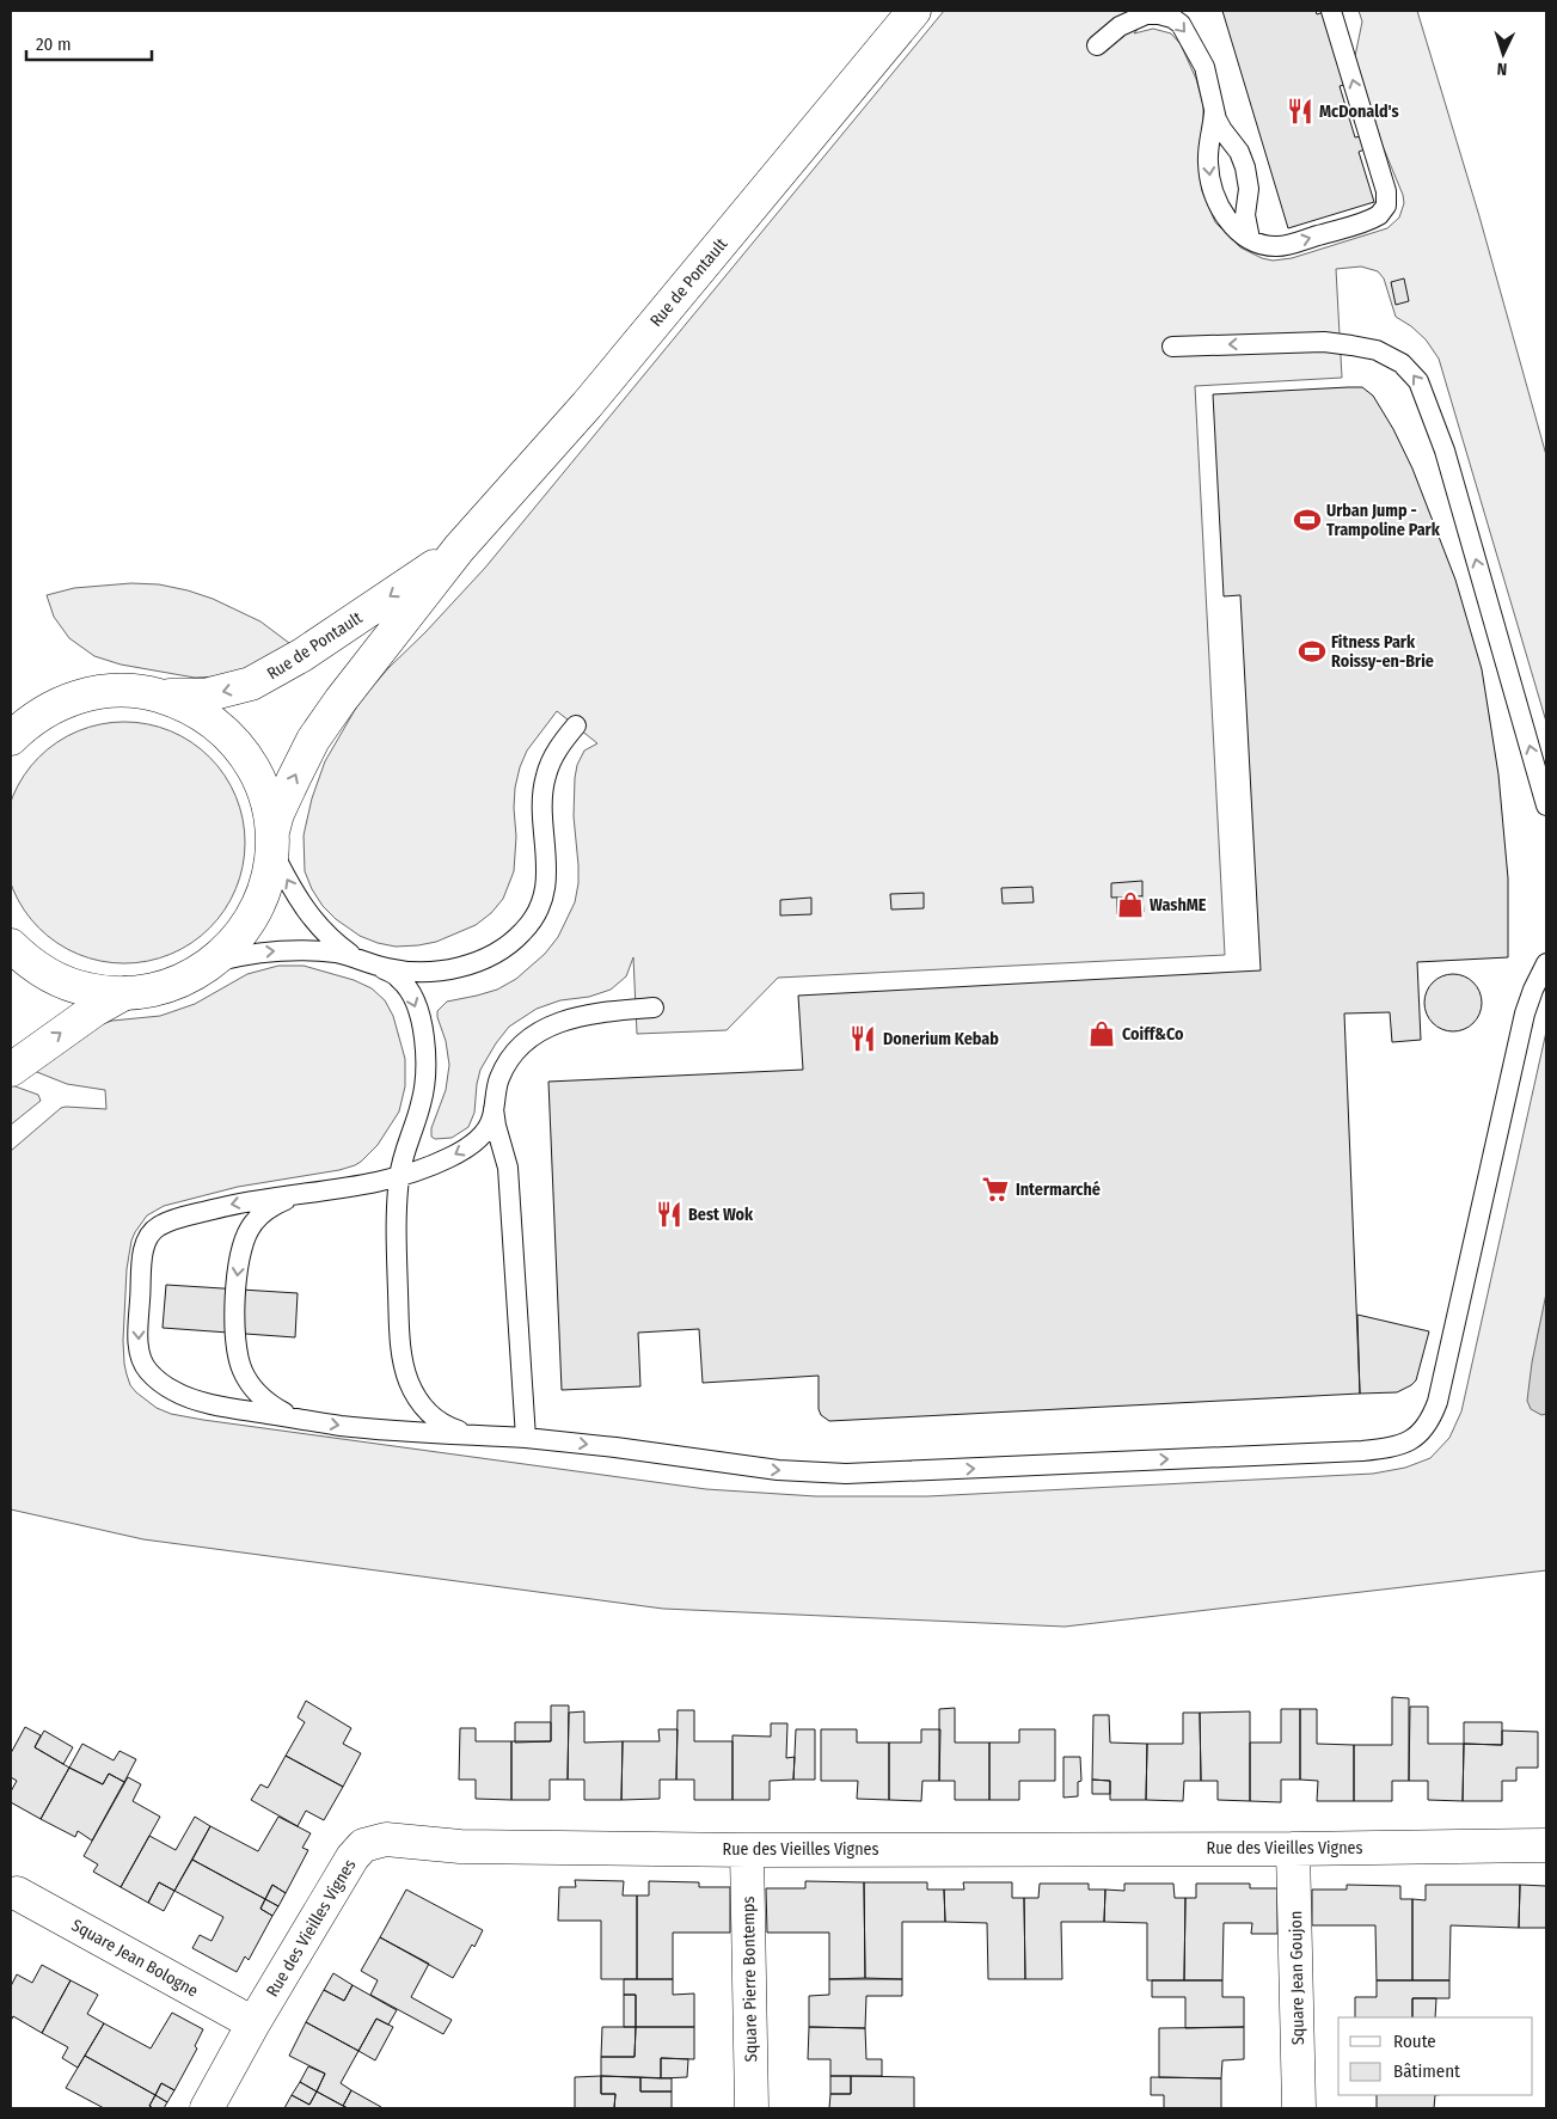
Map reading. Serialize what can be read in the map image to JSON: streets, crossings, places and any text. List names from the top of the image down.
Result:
{
  "streets": {
    "street": [
      "Rue de Pontault",
      "Rue des Vieilles Vignes",
      "Square Jean Bologne",
      "Square Jean Goujon",
      "Square Pierre Bontemps"
    ]
  },
  "crossings": [
    ["Rue des Vieilles Vignes", "Square Jean Bologne"],
    ["Rue des Vieilles Vignes", "Square Jean Goujon"],
    ["Rue des Vieilles Vignes", "Square Pierre Bontemps"]
  ],
  "places": {
    "restaurant": ["McDonald's", "Donerium Kebab", "Best Wok"],
    "sports": ["Urban Jump - Trampoline Park", "Fitness Park Roissy-en-Brie"],
    "shop": ["WashME", "Coiff&Co"],
    "supermarket": ["Intermarché"]
  },
  "legend": ["Route", "Bâtiment"],
  "scale_bar": "20 m",
  "north": "bottom"
}
